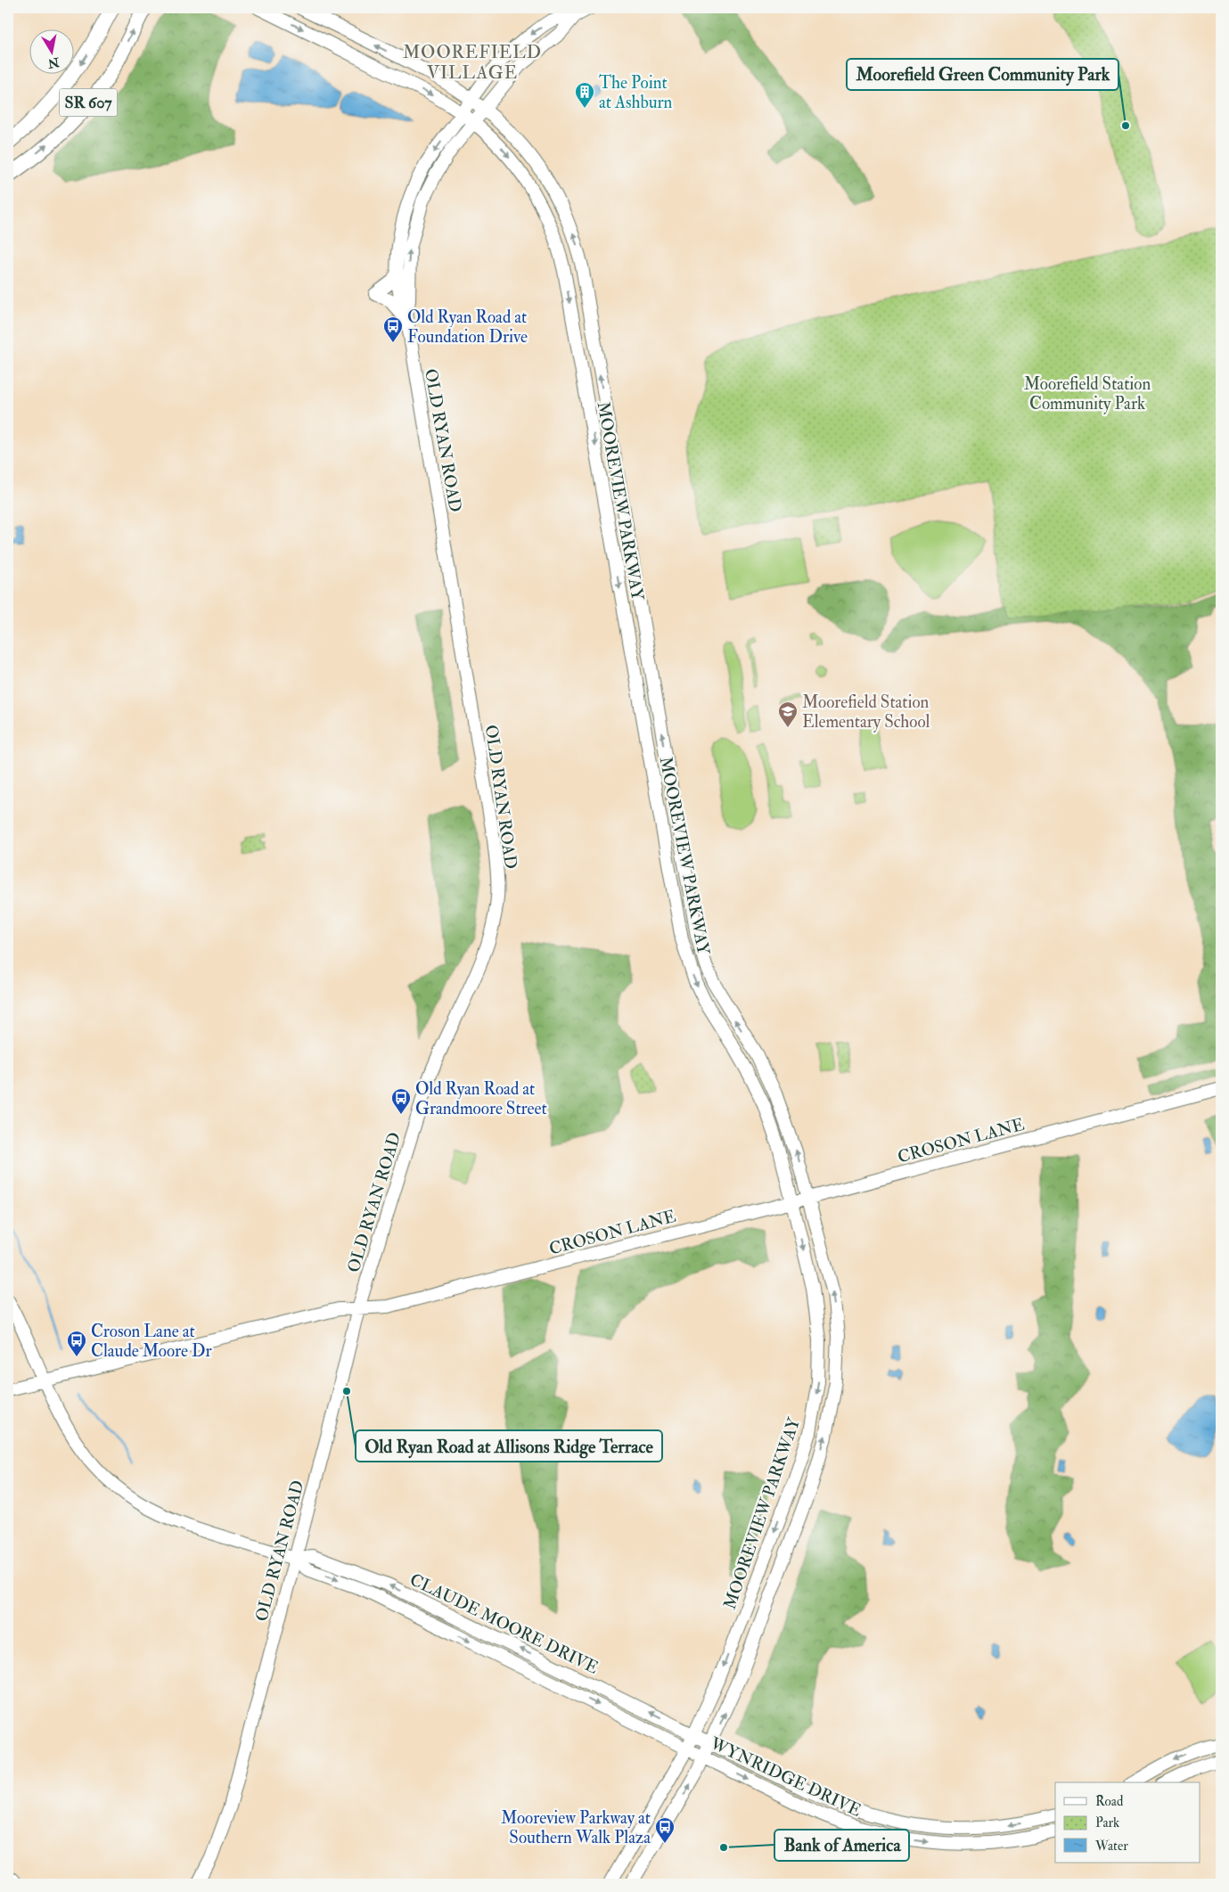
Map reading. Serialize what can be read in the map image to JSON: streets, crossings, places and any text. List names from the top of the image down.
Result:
{
  "streets": {
    "main road": ["SR 607"],
    "street": [
      "OLD RYAN ROAD",
      "MOOREVIEW PARKWAY",
      "CROSON LANE",
      "CLAUDE MOORE DRIVE",
      "WYNRIDGE DRIVE"
    ]
  },
  "crossings": [
    ["OLD RYAN ROAD", "MOOREVIEW PARKWAY"],
    ["OLD RYAN ROAD", "CROSON LANE"],
    ["OLD RYAN ROAD", "CLAUDE MOORE DRIVE"],
    ["MOOREVIEW PARKWAY", "CROSON LANE"],
    ["MOOREVIEW PARKWAY", "CLAUDE MOORE DRIVE"],
    ["MOOREVIEW PARKWAY", "WYNRIDGE DRIVE"],
    ["CROSON LANE", "CLAUDE MOORE DRIVE"],
    ["CLAUDE MOORE DRIVE", "WYNRIDGE DRIVE"]
  ],
  "districts": ["MOOREFIELD VILLAGE"],
  "parks": ["Moorefield Station Community Park"],
  "places": {
    "building": ["The Point at Ashburn"],
    "other": ["Moorefield Green Community Park", "Old Ryan Road at Allisons Ridge Terrace", "Bank of America"],
    "bus stop": [
      "Old Ryan Road at Foundation Drive",
      "Old Ryan Road at Grandmoore Street",
      "Croson Lane at Claude Moore Dr",
      "Mooreview Parkway at Southern Walk Plaza"
    ],
    "school or university": ["Moorefield Station Elementary School"]
  },
  "legend": ["Road", "Park", "Water"],
  "north": "bottom"
}
